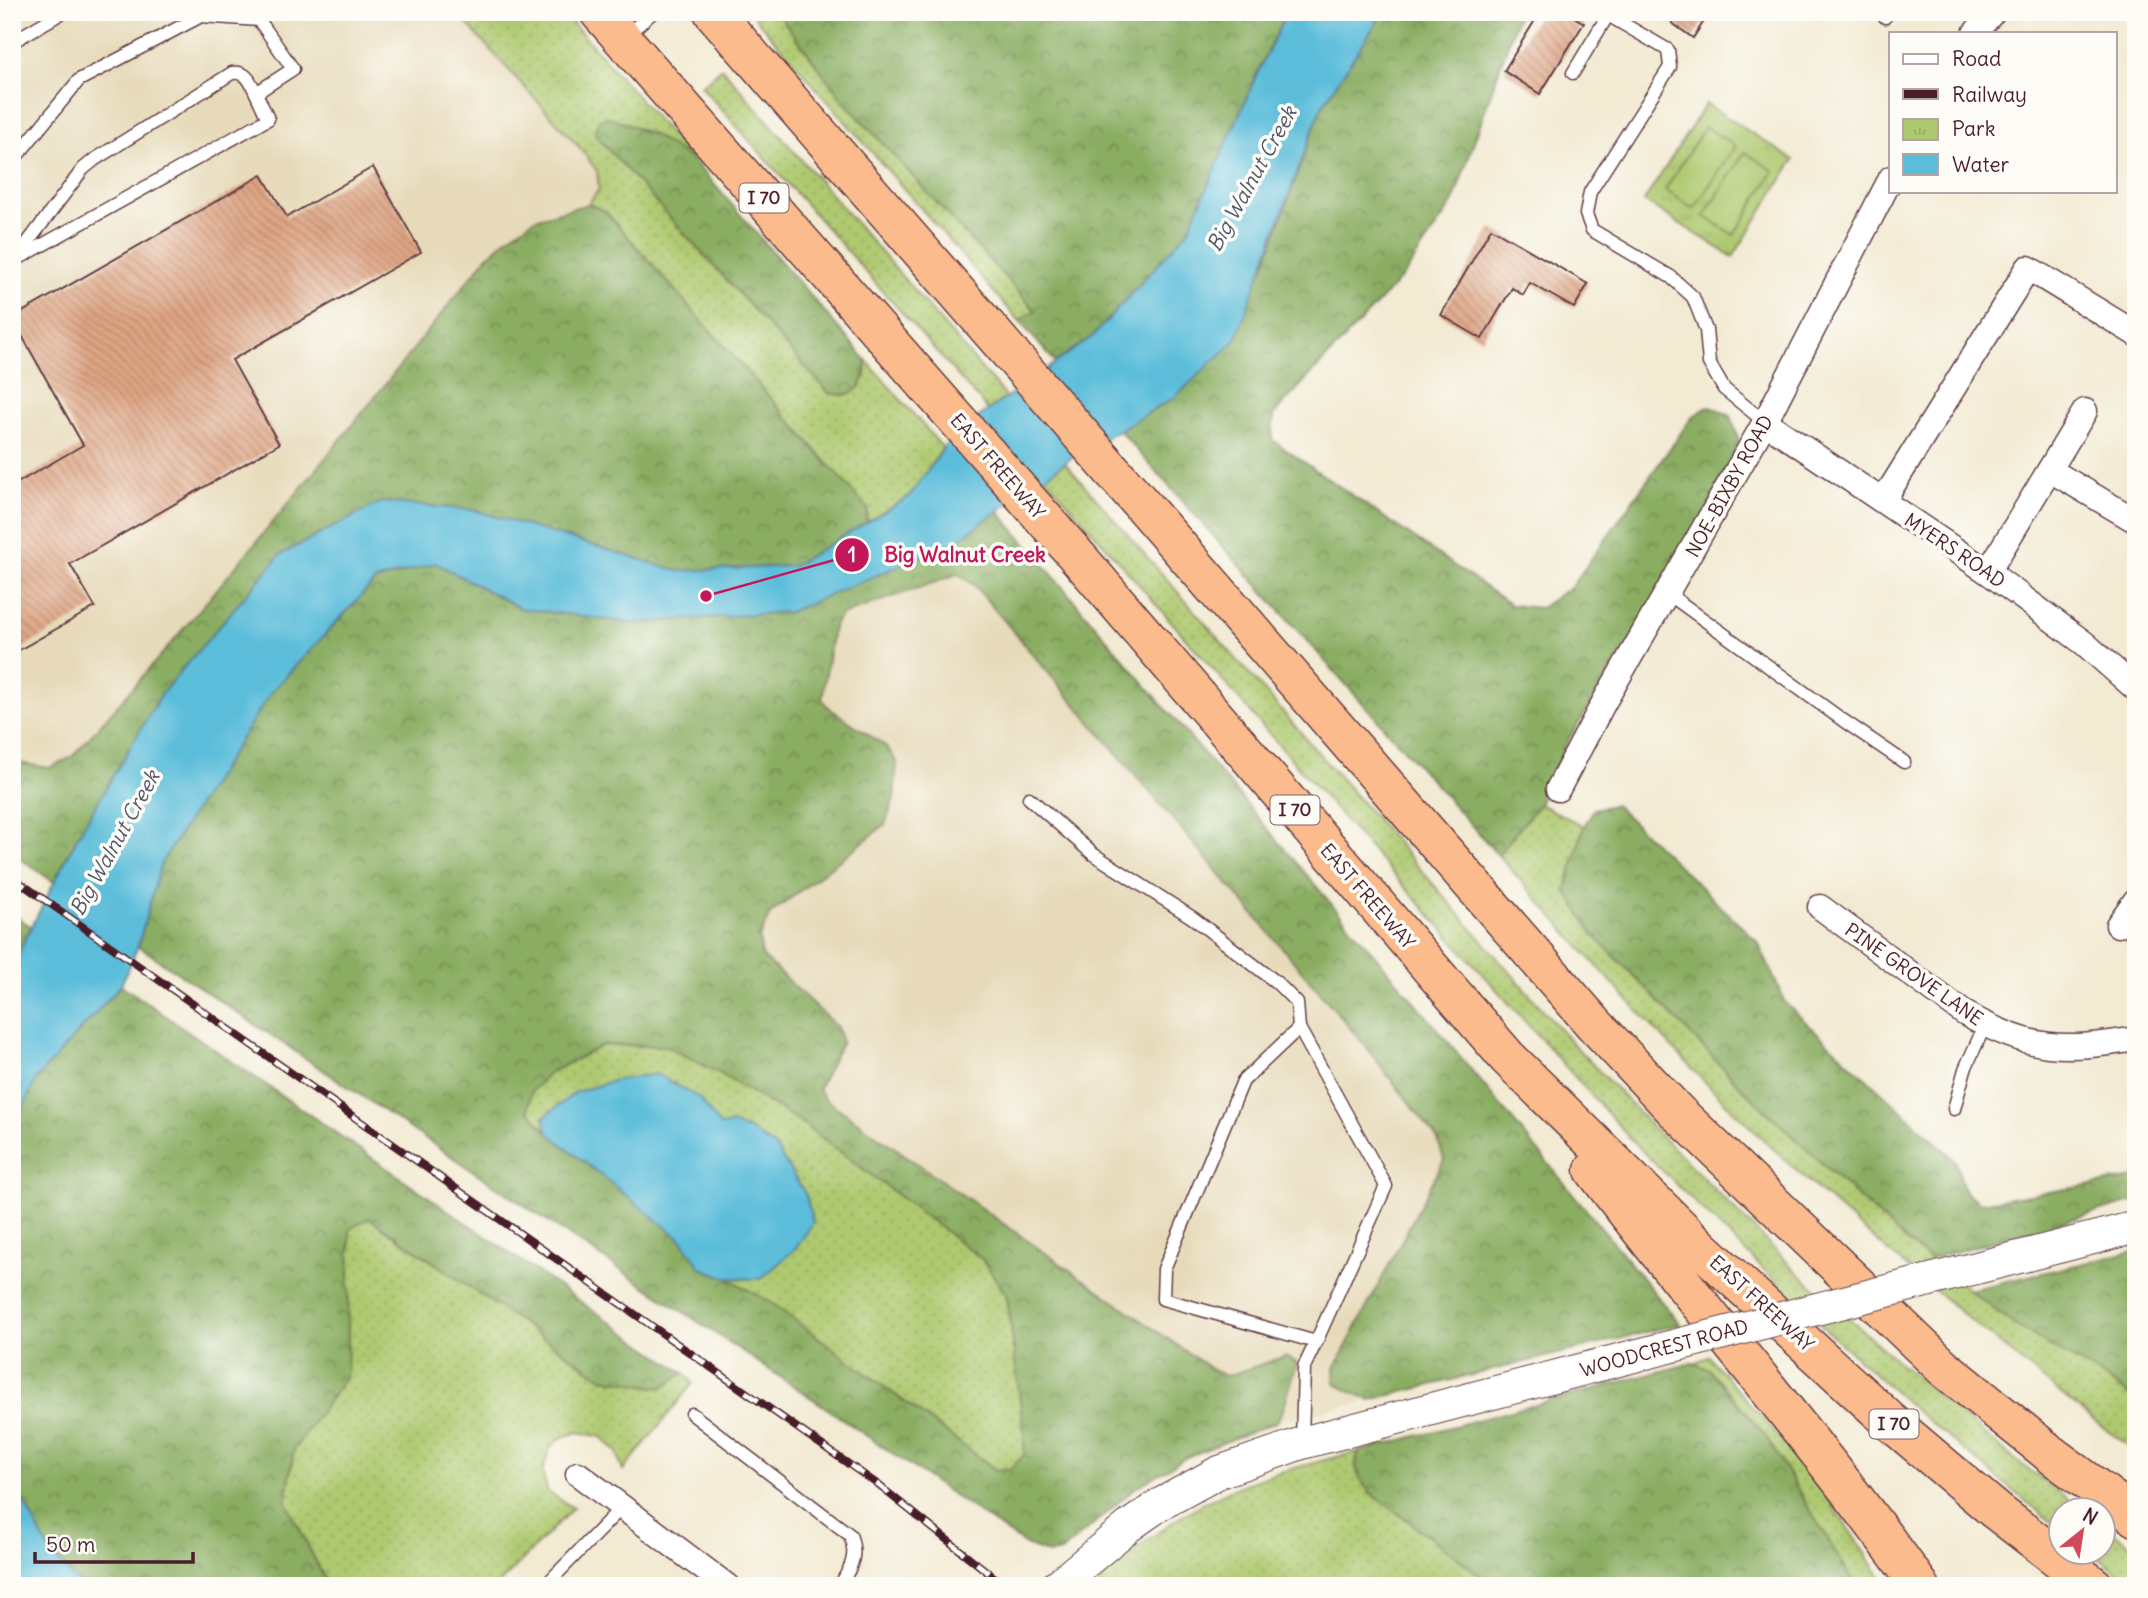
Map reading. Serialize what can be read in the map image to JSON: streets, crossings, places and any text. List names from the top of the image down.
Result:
{
  "streets": {
    "highway": ["I 70", "EAST FREEWAY"],
    "street": [
      "NOE-BIXBY ROAD",
      "MYERS ROAD",
      "PINE GROVE LANE",
      "WOODCREST ROAD"
    ]
  },
  "crossings": [
    ["NOE-BIXBY ROAD", "MYERS ROAD"]
  ],
  "water": ["Big Walnut Creek"],
  "places": ["Big Walnut Creek"],
  "legend": [
    "Road",
    "Railway",
    "Park",
    "Water"
  ],
  "scale_bar": "50 m",
  "north": "top right"
}
